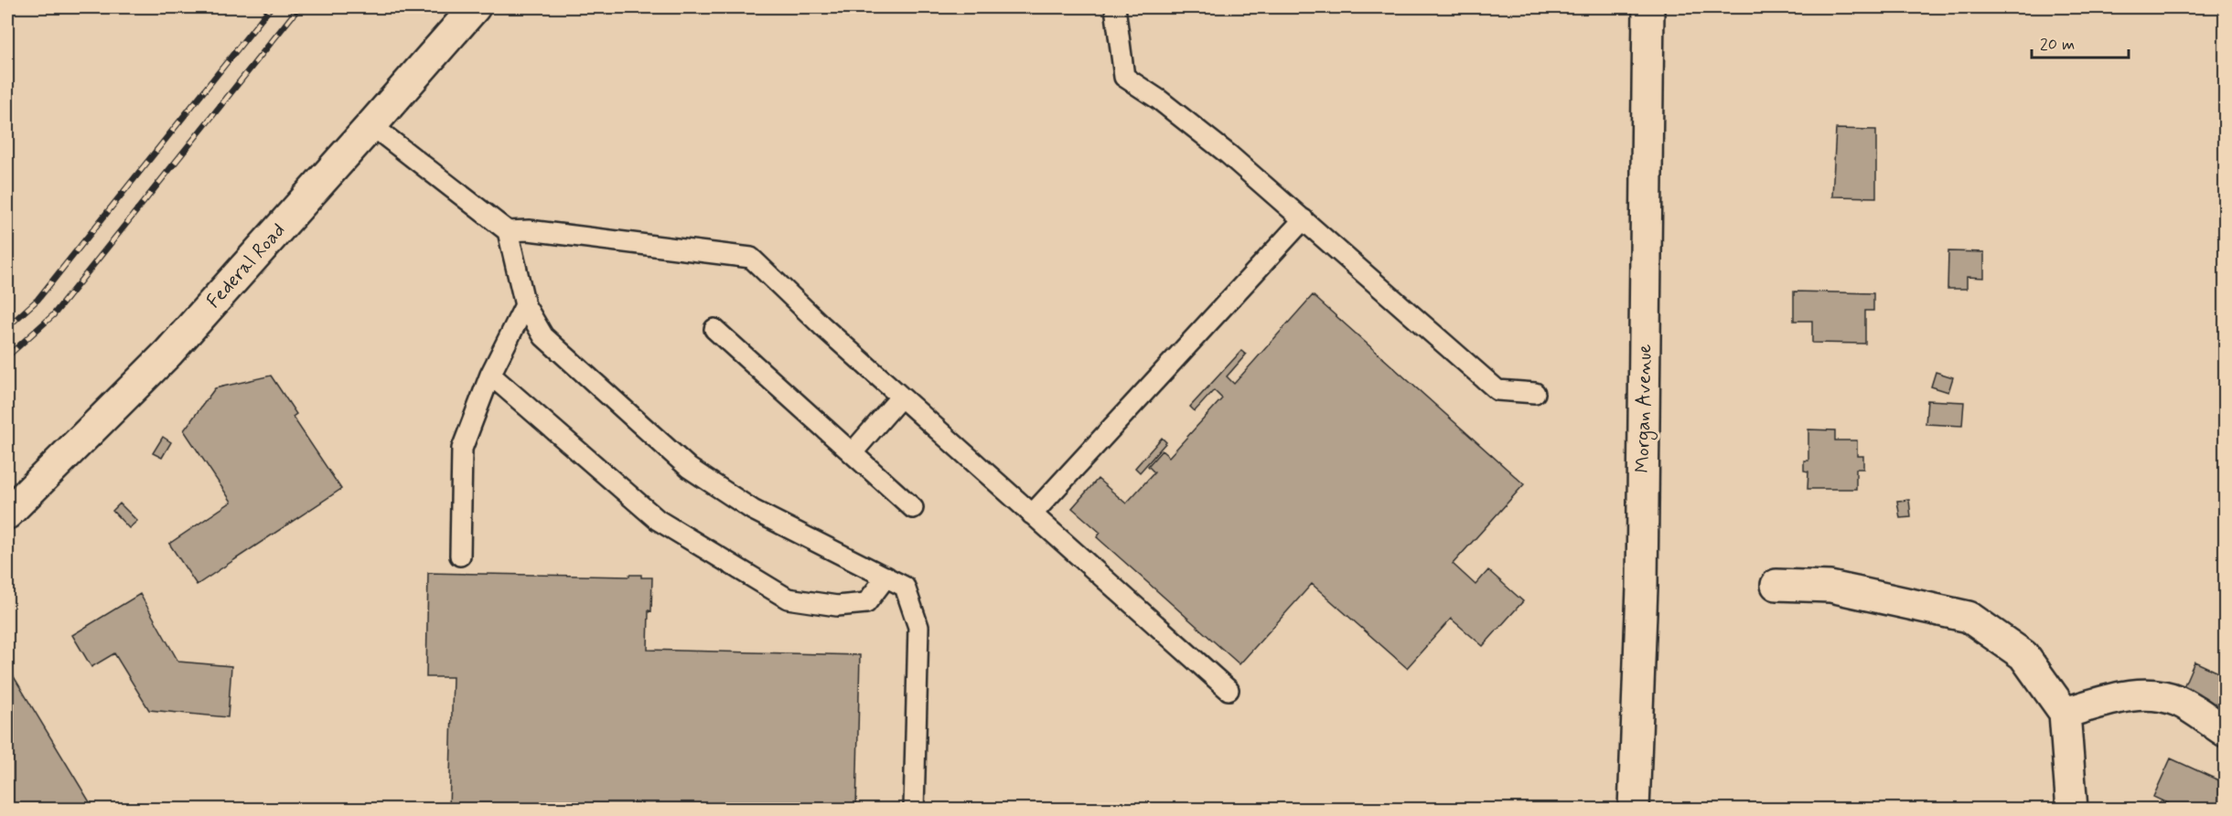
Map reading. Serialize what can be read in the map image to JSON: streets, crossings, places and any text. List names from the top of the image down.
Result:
{
  "streets": {
    "street": ["Federal Road", "Morgan Avenue"]
  },
  "scale_bar": "20 m"
}
